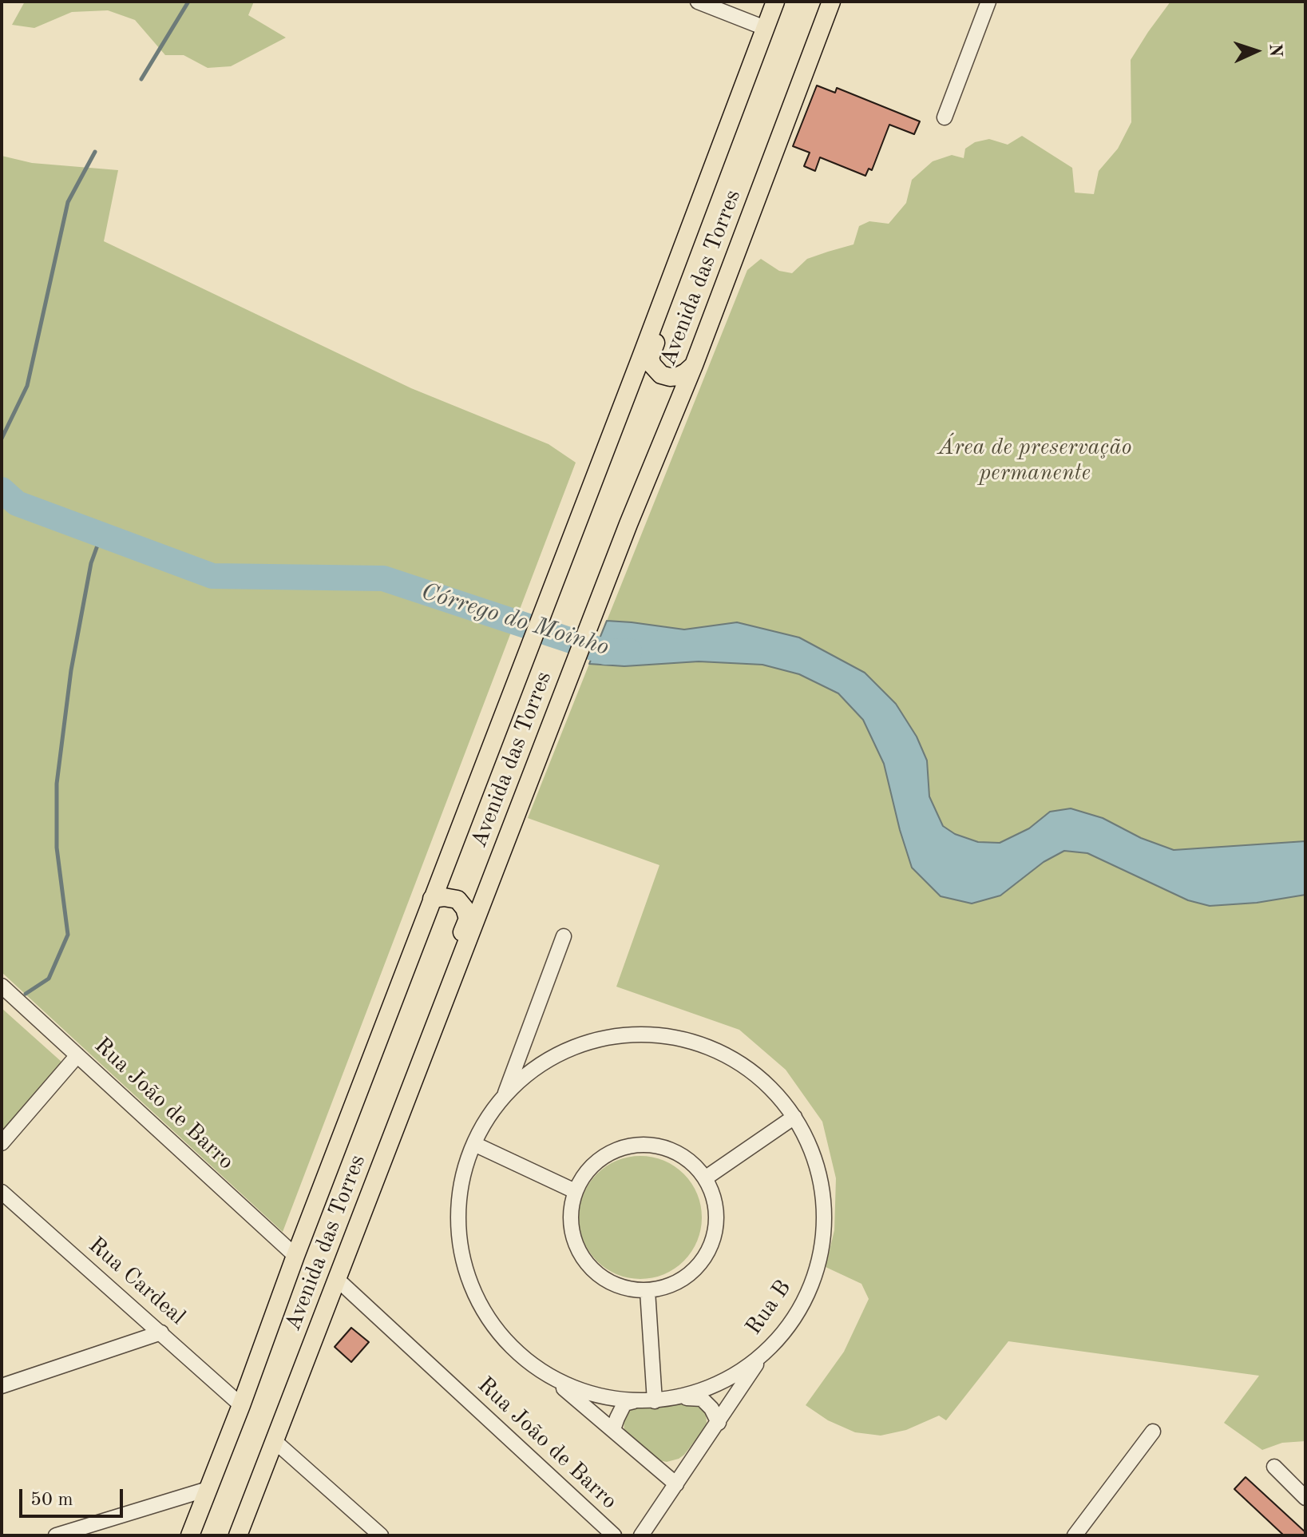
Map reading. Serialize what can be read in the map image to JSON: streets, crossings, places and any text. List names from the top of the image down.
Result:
{
  "streets": {
    "main road": ["Avenida das Torres"],
    "street": ["Rua João de Barro", "Rua Cardeal", "Rua B"]
  },
  "crossings": [
    ["Avenida das Torres", "Rua João de Barro"],
    ["Avenida das Torres", "Rua Cardeal"]
  ],
  "water": ["Córrego do Moinho"],
  "parks": ["Área de preservação permanente"],
  "scale_bar": "50 m",
  "north": "right"
}
